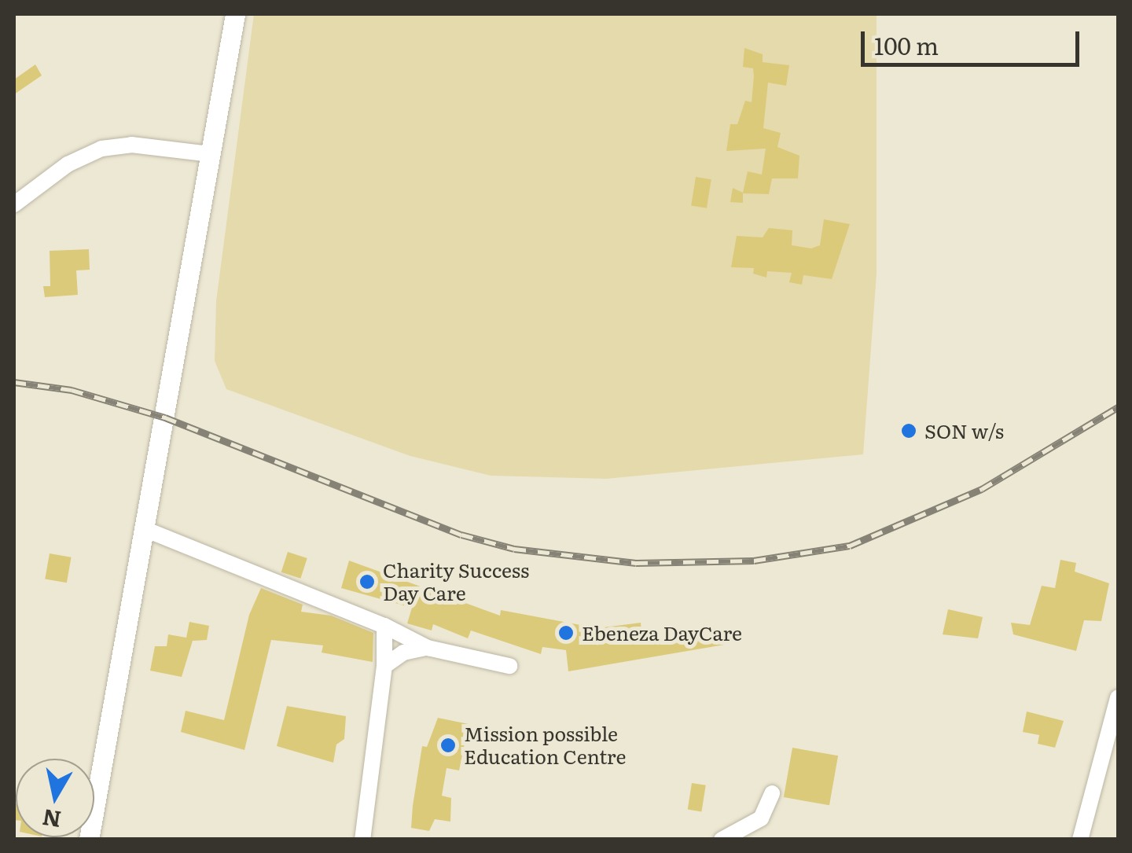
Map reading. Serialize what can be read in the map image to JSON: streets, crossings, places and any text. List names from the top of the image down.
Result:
{
  "places": [
    "SON w/s",
    "Charity Success Day Care",
    "Ebeneza DayCare",
    "Mission possible Education Centre"
  ],
  "scale_bar": "100 m",
  "north": "bottom"
}
